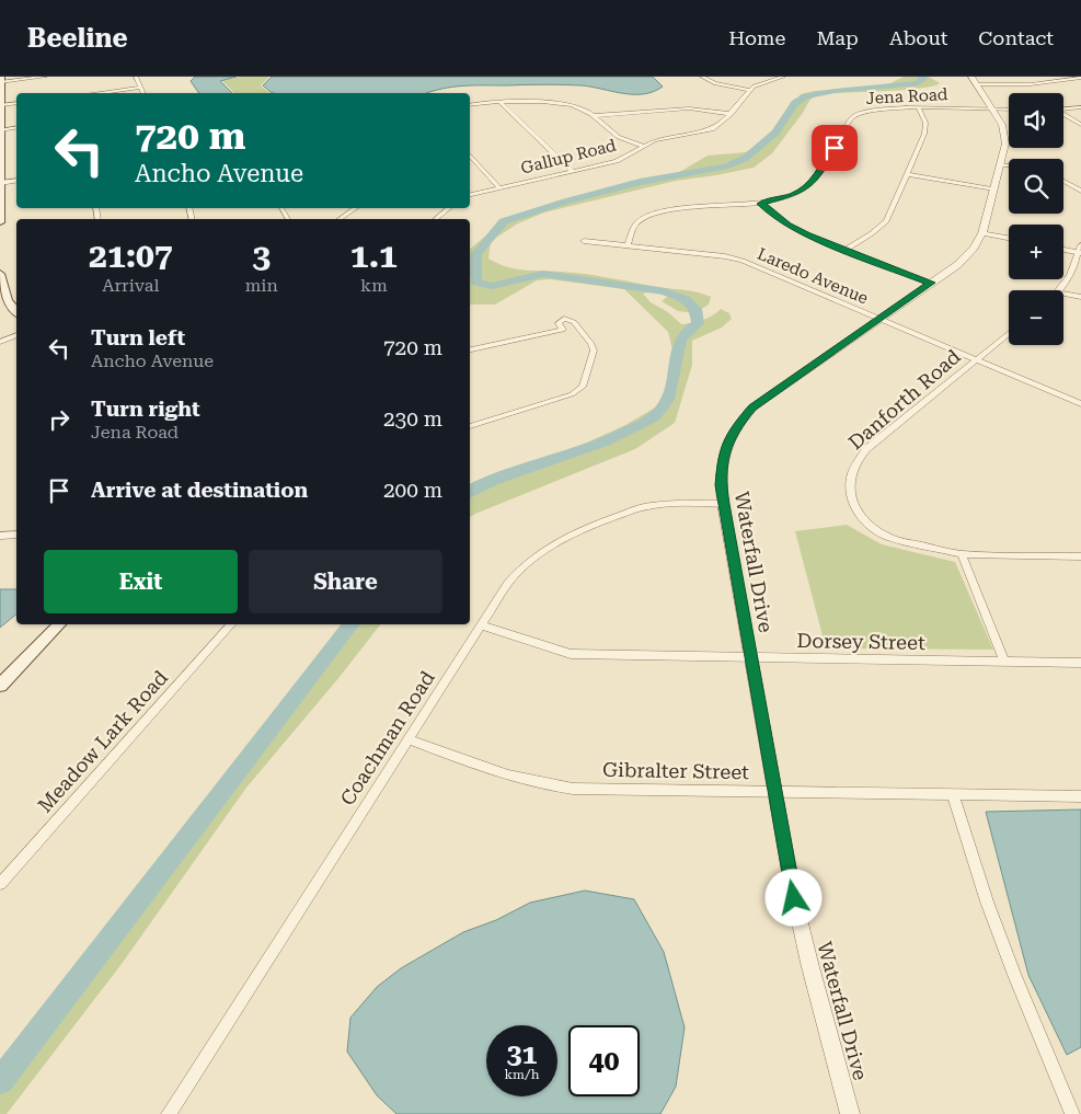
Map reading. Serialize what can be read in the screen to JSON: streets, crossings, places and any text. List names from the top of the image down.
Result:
{
  "streets": {
    "street": [
      "Jena Road",
      "Gallup Road",
      "Laredo Avenue",
      "Danforth Road",
      "Waterfall Drive",
      "Dorsey Street",
      "Coachman Road",
      "Meadow Lark Road",
      "Gibralter Street"
    ]
  },
  "crossings": [
    ["Jena Road", "Laredo Avenue"],
    ["Jena Road", "Waterfall Drive"],
    ["Laredo Avenue", "Danforth Road"],
    ["Laredo Avenue", "Waterfall Drive"],
    ["Waterfall Drive", "Dorsey Street"],
    ["Waterfall Drive", "Coachman Road"],
    ["Waterfall Drive", "Gibralter Street"],
    ["Dorsey Street", "Coachman Road"],
    ["Coachman Road", "Gibralter Street"]
  ],
  "page": {
    "header": "Beeline",
    "nav": [
      "Home",
      "Map",
      "About",
      "Contact"
    ],
    "map_buttons": ["+", "−"],
    "turn": ["720 m", "Ancho Avenue"],
    "eta": [
      "21:07",
      "Arrival",
      "3",
      "min",
      "1.1",
      "km"
    ],
    "list": [
      {
        "name": "Turn left",
        "note": "Ancho Avenue",
        "value": "720 m"
      },
      {
        "name": "Turn right",
        "note": "Jena Road",
        "value": "230 m"
      },
      {
        "name": "Arrive at destination",
        "value": "200 m"
      }
    ],
    "buttons": ["Exit", "Share"],
    "speed": "31 km/h",
    "limit": "40"
  }
}
